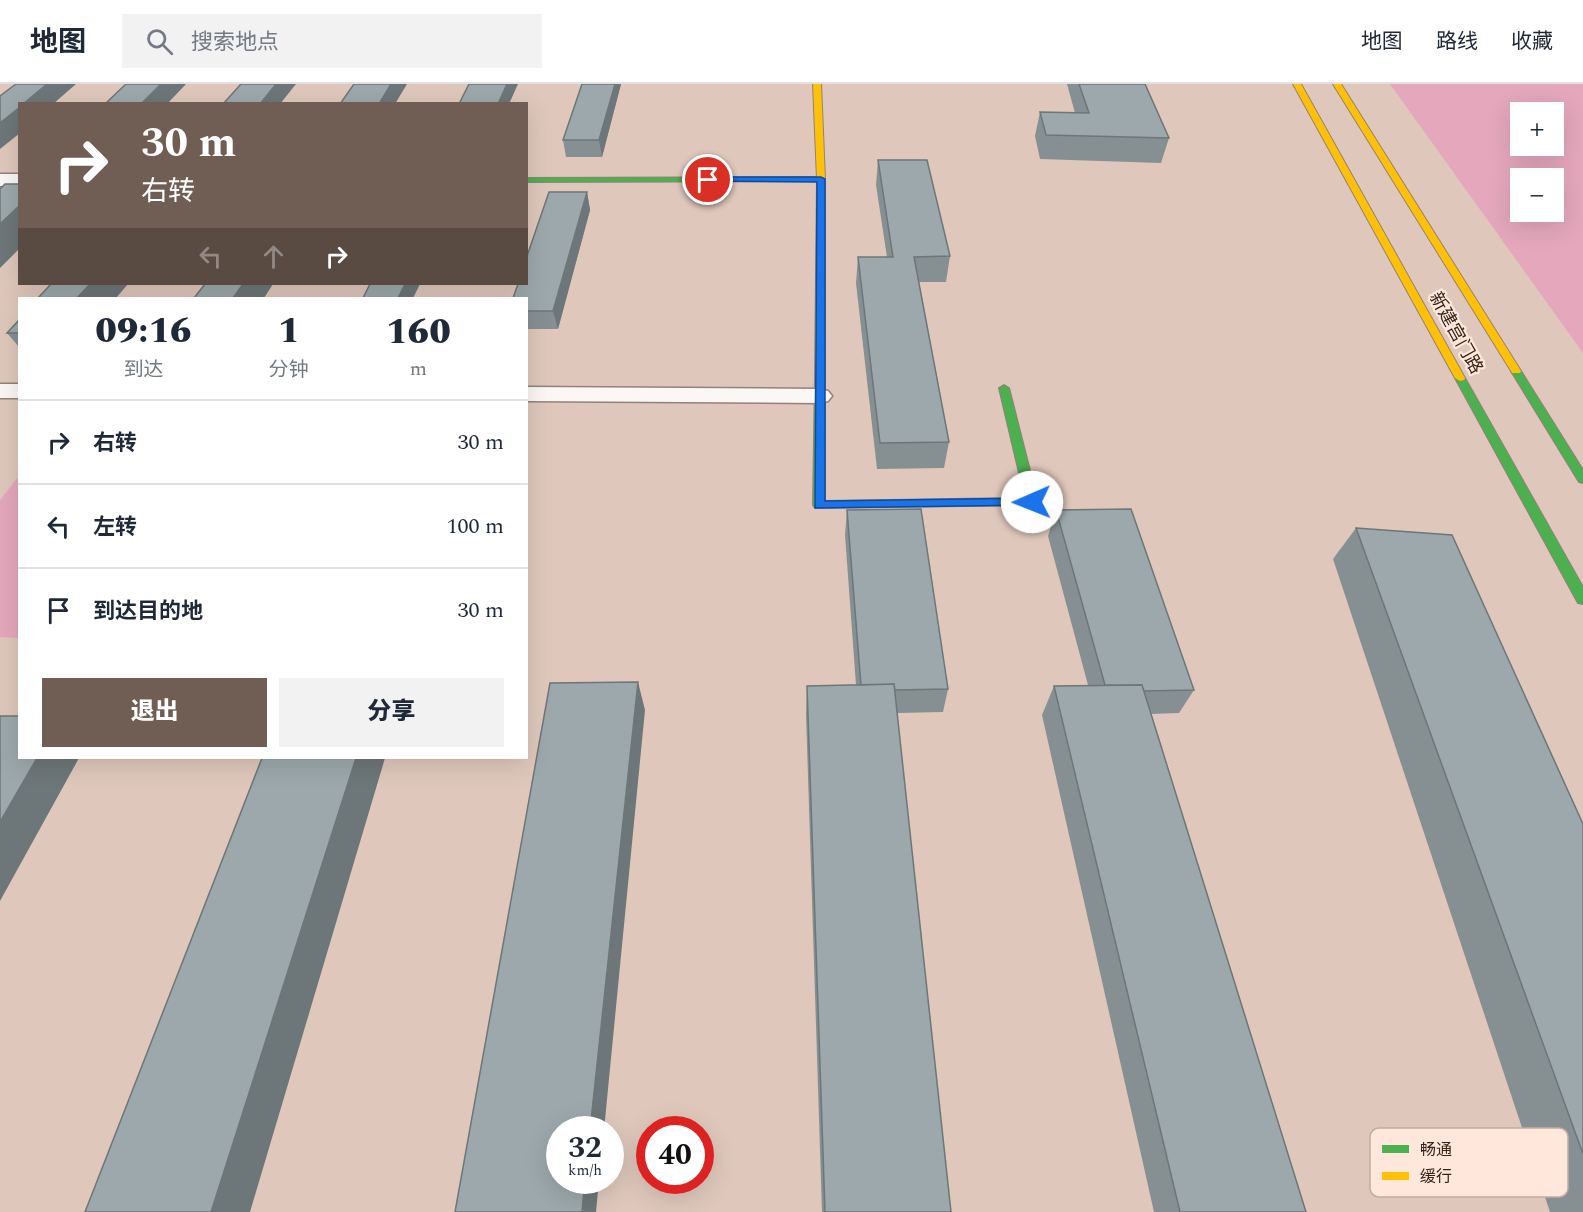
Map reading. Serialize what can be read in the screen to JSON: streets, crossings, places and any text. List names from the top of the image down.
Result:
{
  "streets": {
    "street": ["新建宫门路"]
  },
  "legend": ["畅通", "缓行"],
  "page": {
    "header": "地图",
    "search": "搜索地点",
    "nav": ["地图", "路线", "收藏"],
    "map_buttons": ["+", "−"],
    "turn": ["30 m", "右转"],
    "eta": [
      "09:16",
      "到达",
      "1",
      "分钟",
      "160",
      "m"
    ],
    "list": [
      {
        "name": "右转",
        "value": "30 m"
      },
      {
        "name": "左转",
        "value": "100 m"
      },
      {
        "name": "到达目的地",
        "value": "30 m"
      }
    ],
    "buttons": ["退出", "分享"],
    "speed": "32 km/h",
    "limit": "40"
  }
}
